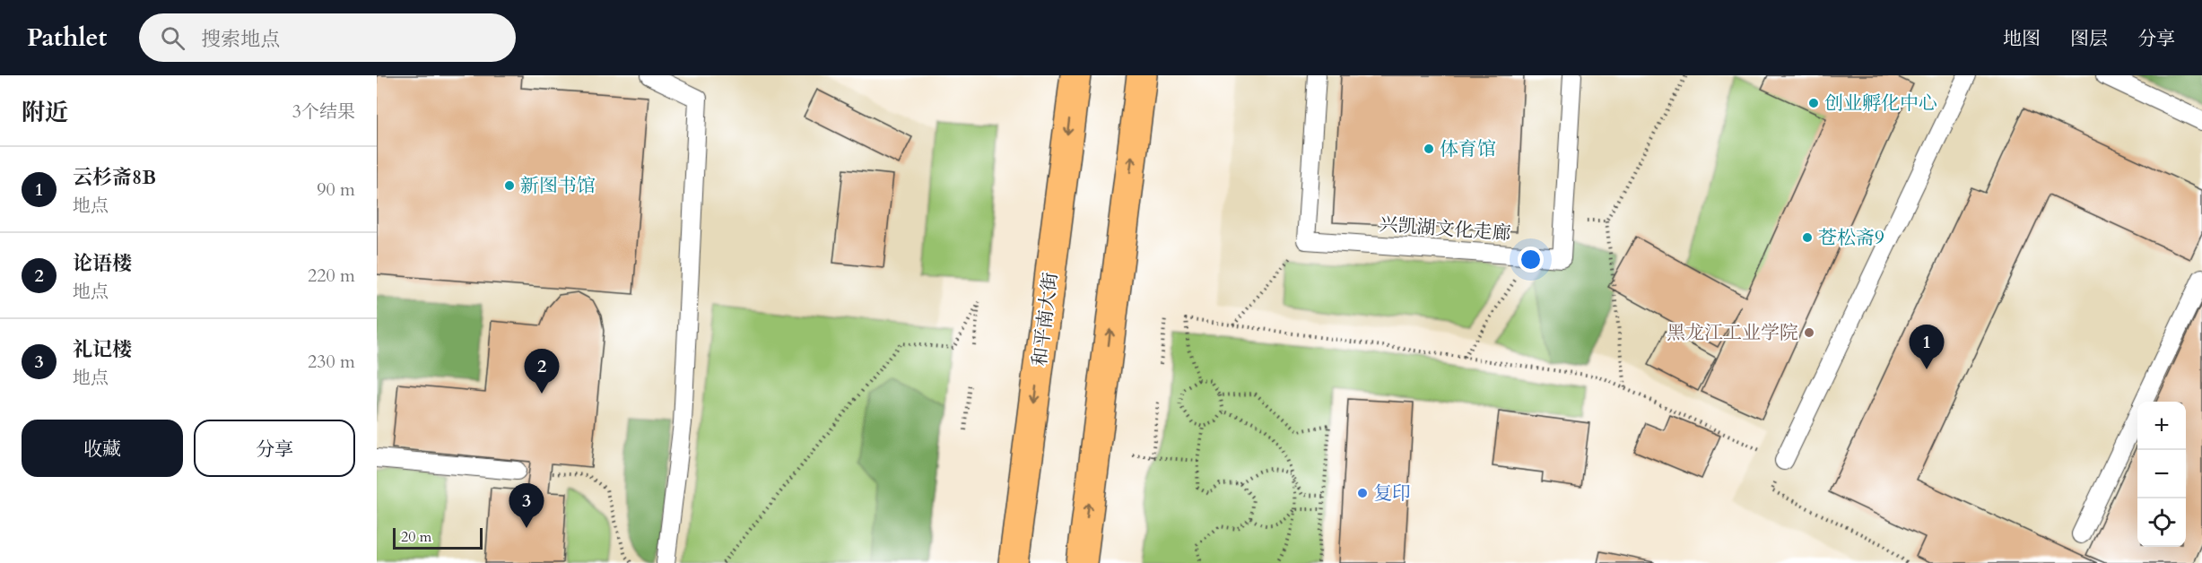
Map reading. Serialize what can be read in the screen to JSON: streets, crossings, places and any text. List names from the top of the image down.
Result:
{
  "streets": {
    "main road": ["和平南大街"],
    "lane": ["兴凯湖文化走廊"]
  },
  "places": [
    "创业孵化中心",
    "体育馆",
    "新图书馆",
    "苍松斋9",
    "黑龙江工业学院",
    "复印"
  ],
  "scale_bar": "20 m",
  "page": {
    "header": "Pathlet",
    "search": "搜索地点",
    "nav": ["地图", "图层", "分享"],
    "heading": ["附近", "3个结果"],
    "list": [
      {
        "mark": "1",
        "name": "云杉斋8B",
        "note": "地点",
        "value": "90 m"
      },
      {
        "mark": "2",
        "name": "论语楼",
        "note": "地点",
        "value": "220 m"
      },
      {
        "mark": "3",
        "name": "礼记楼",
        "note": "地点",
        "value": "230 m"
      }
    ],
    "pins": ["1", "2", "3"],
    "map_buttons": ["+", "−"],
    "buttons": ["收藏", "分享"],
    "scale": "20 m"
  }
}
